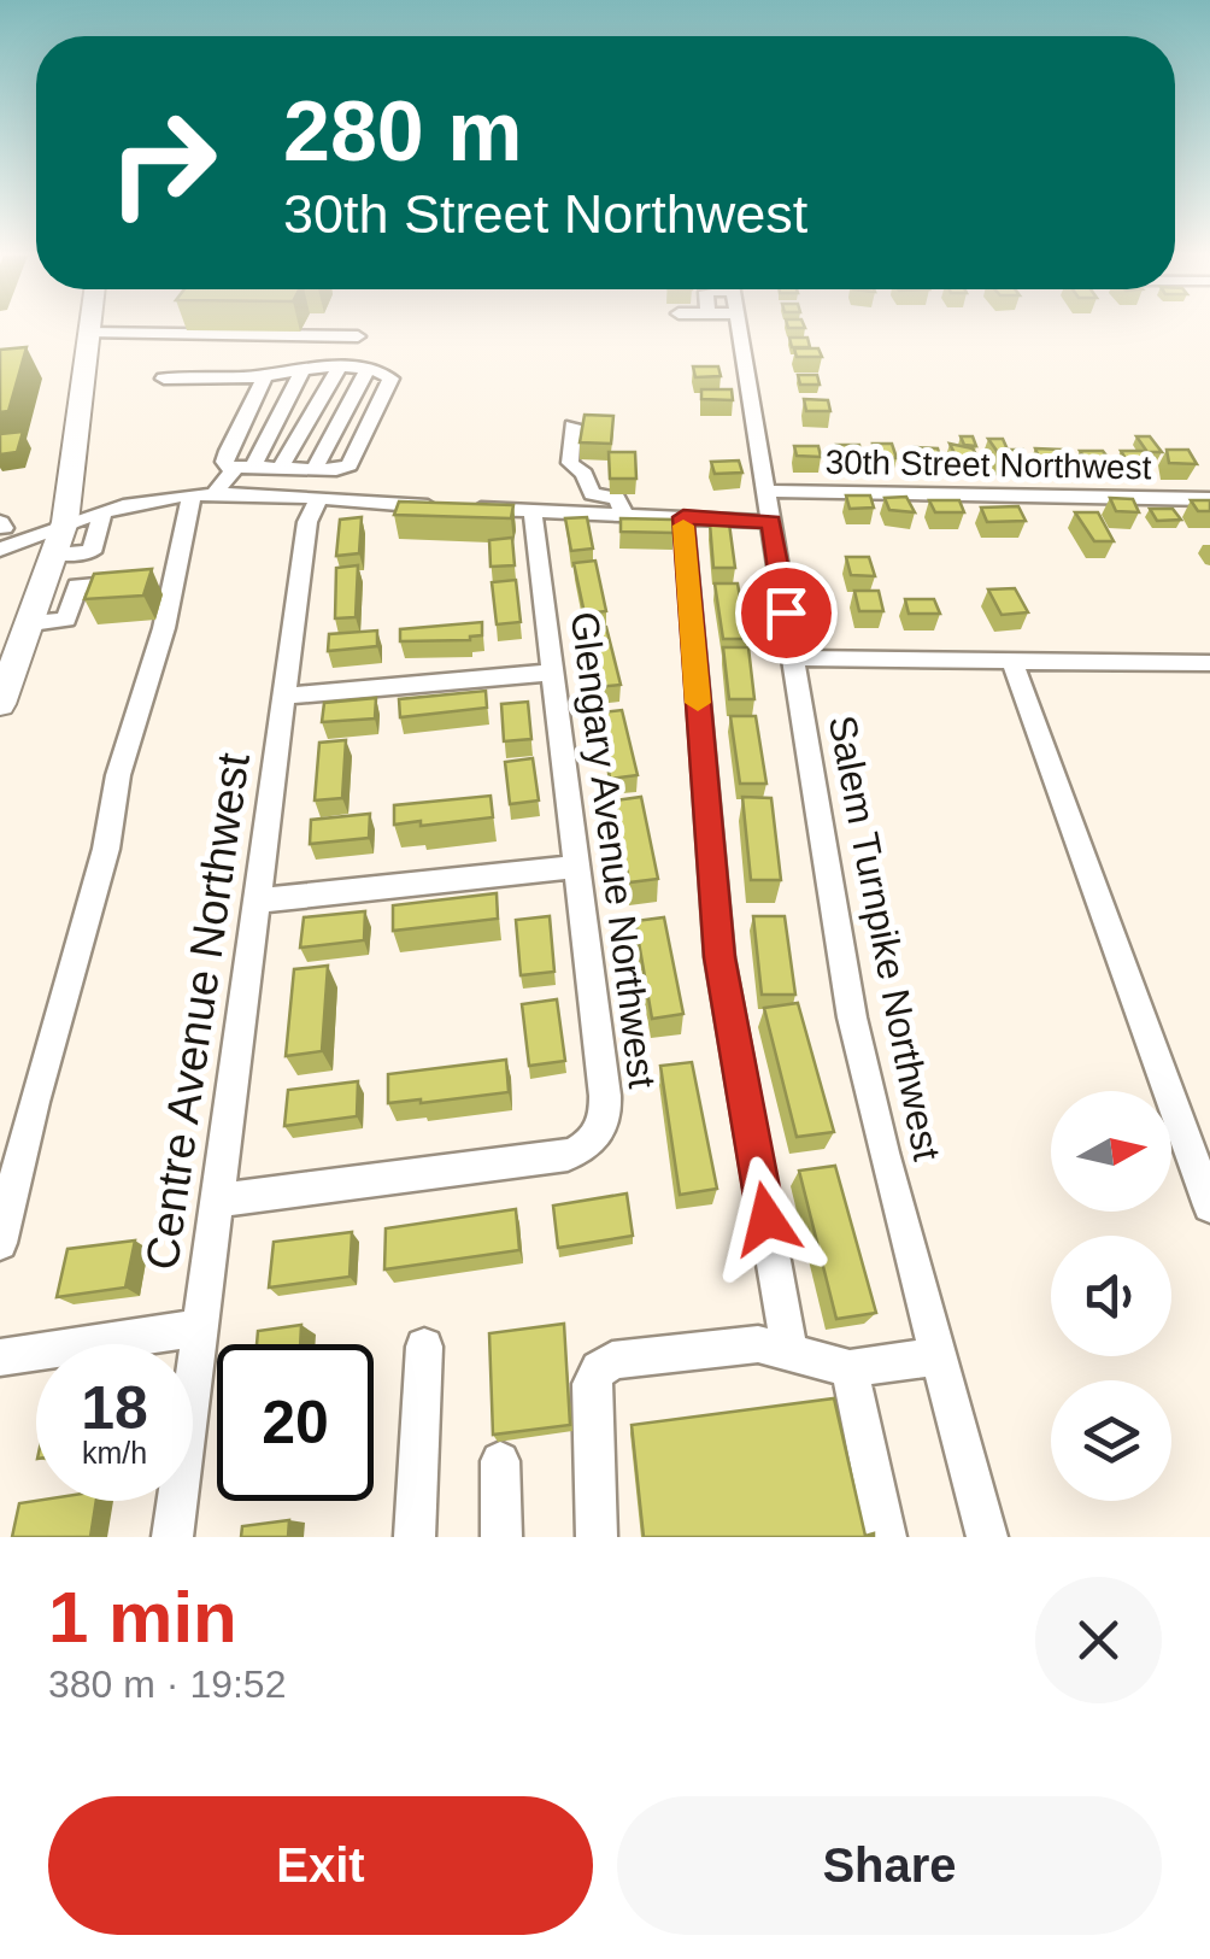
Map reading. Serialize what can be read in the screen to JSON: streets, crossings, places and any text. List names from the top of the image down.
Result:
{
  "streets": {
    "street": [
      "30th Street Northwest",
      "Glengary Avenue Northwest",
      "Salem Turnpike Northwest",
      "Centre Avenue Northwest"
    ]
  },
  "crossings": [
    ["30th Street Northwest", "Salem Turnpike Northwest"],
    ["Glengary Avenue Northwest", "Centre Avenue Northwest"]
  ],
  "north": "right",
  "page": {
    "turn": ["280 m", "30th Street Northwest"],
    "speed": "18 km/h",
    "limit": "20",
    "heading": ["1 min", "380 m · 19:52"],
    "buttons": ["Exit", "Share"]
  }
}
